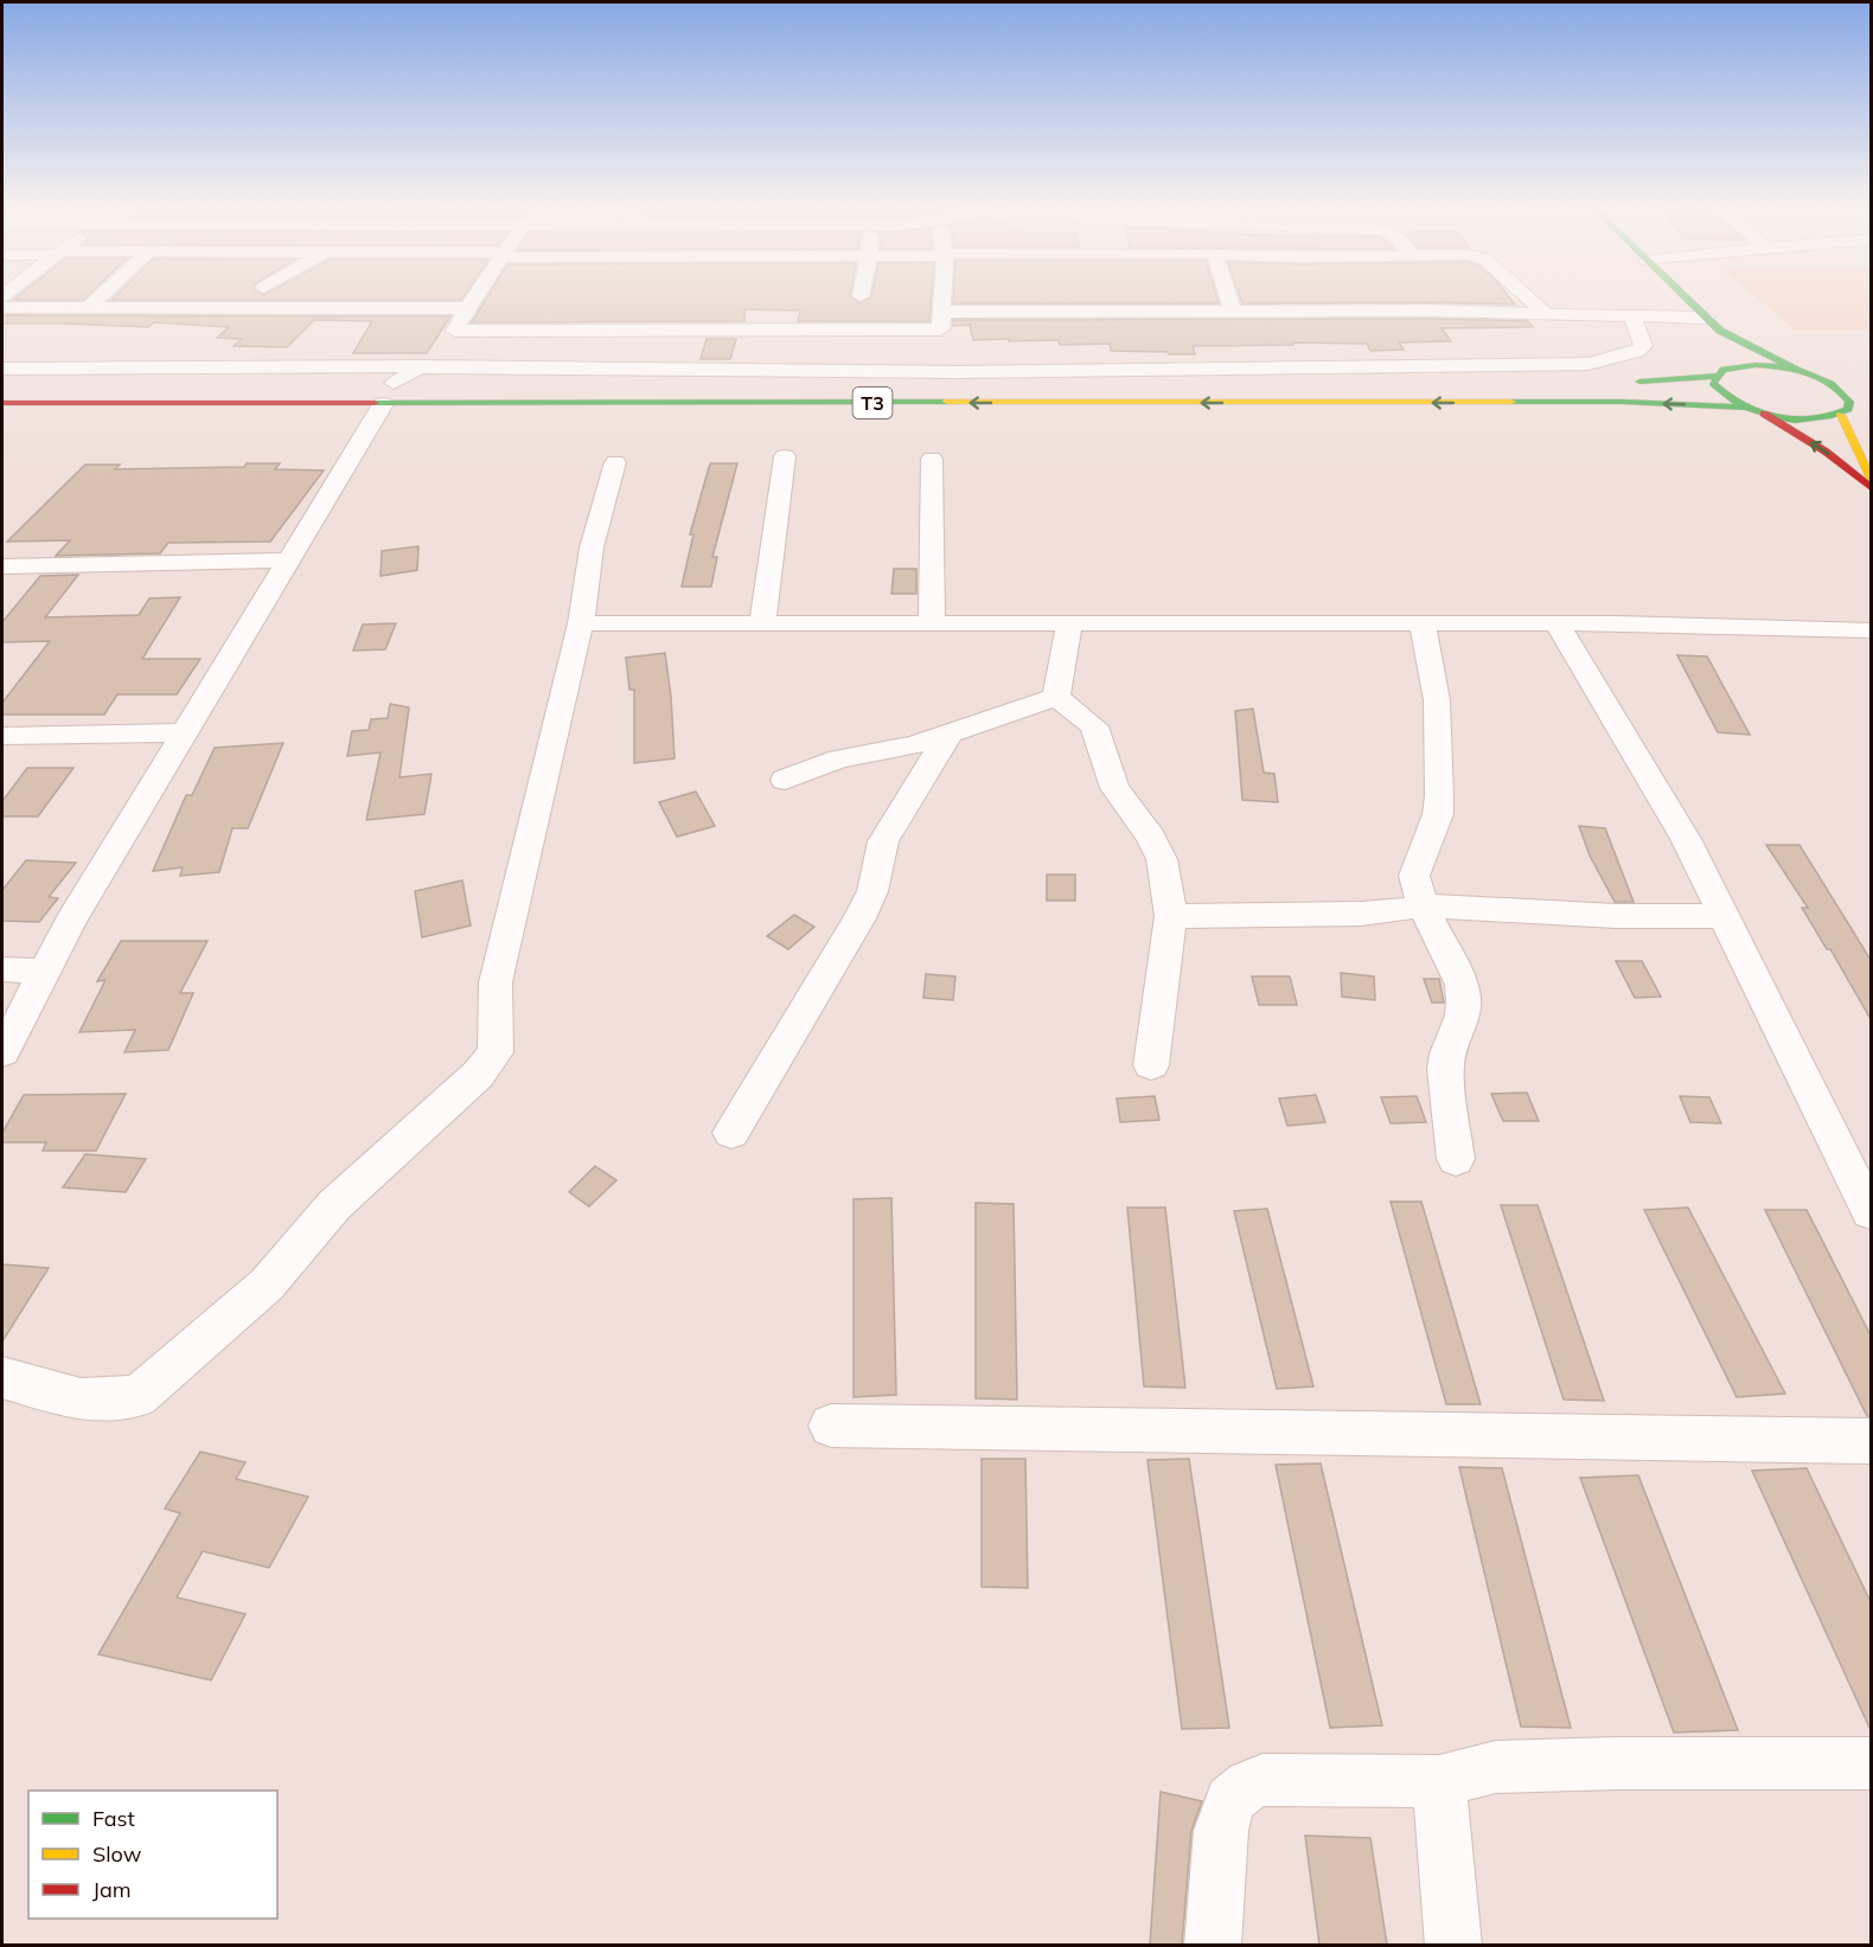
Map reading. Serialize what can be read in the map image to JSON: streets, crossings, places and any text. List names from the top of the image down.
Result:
{
  "streets": {
    "main road": ["T3"]
  },
  "legend": ["Fast", "Slow", "Jam"]
}
